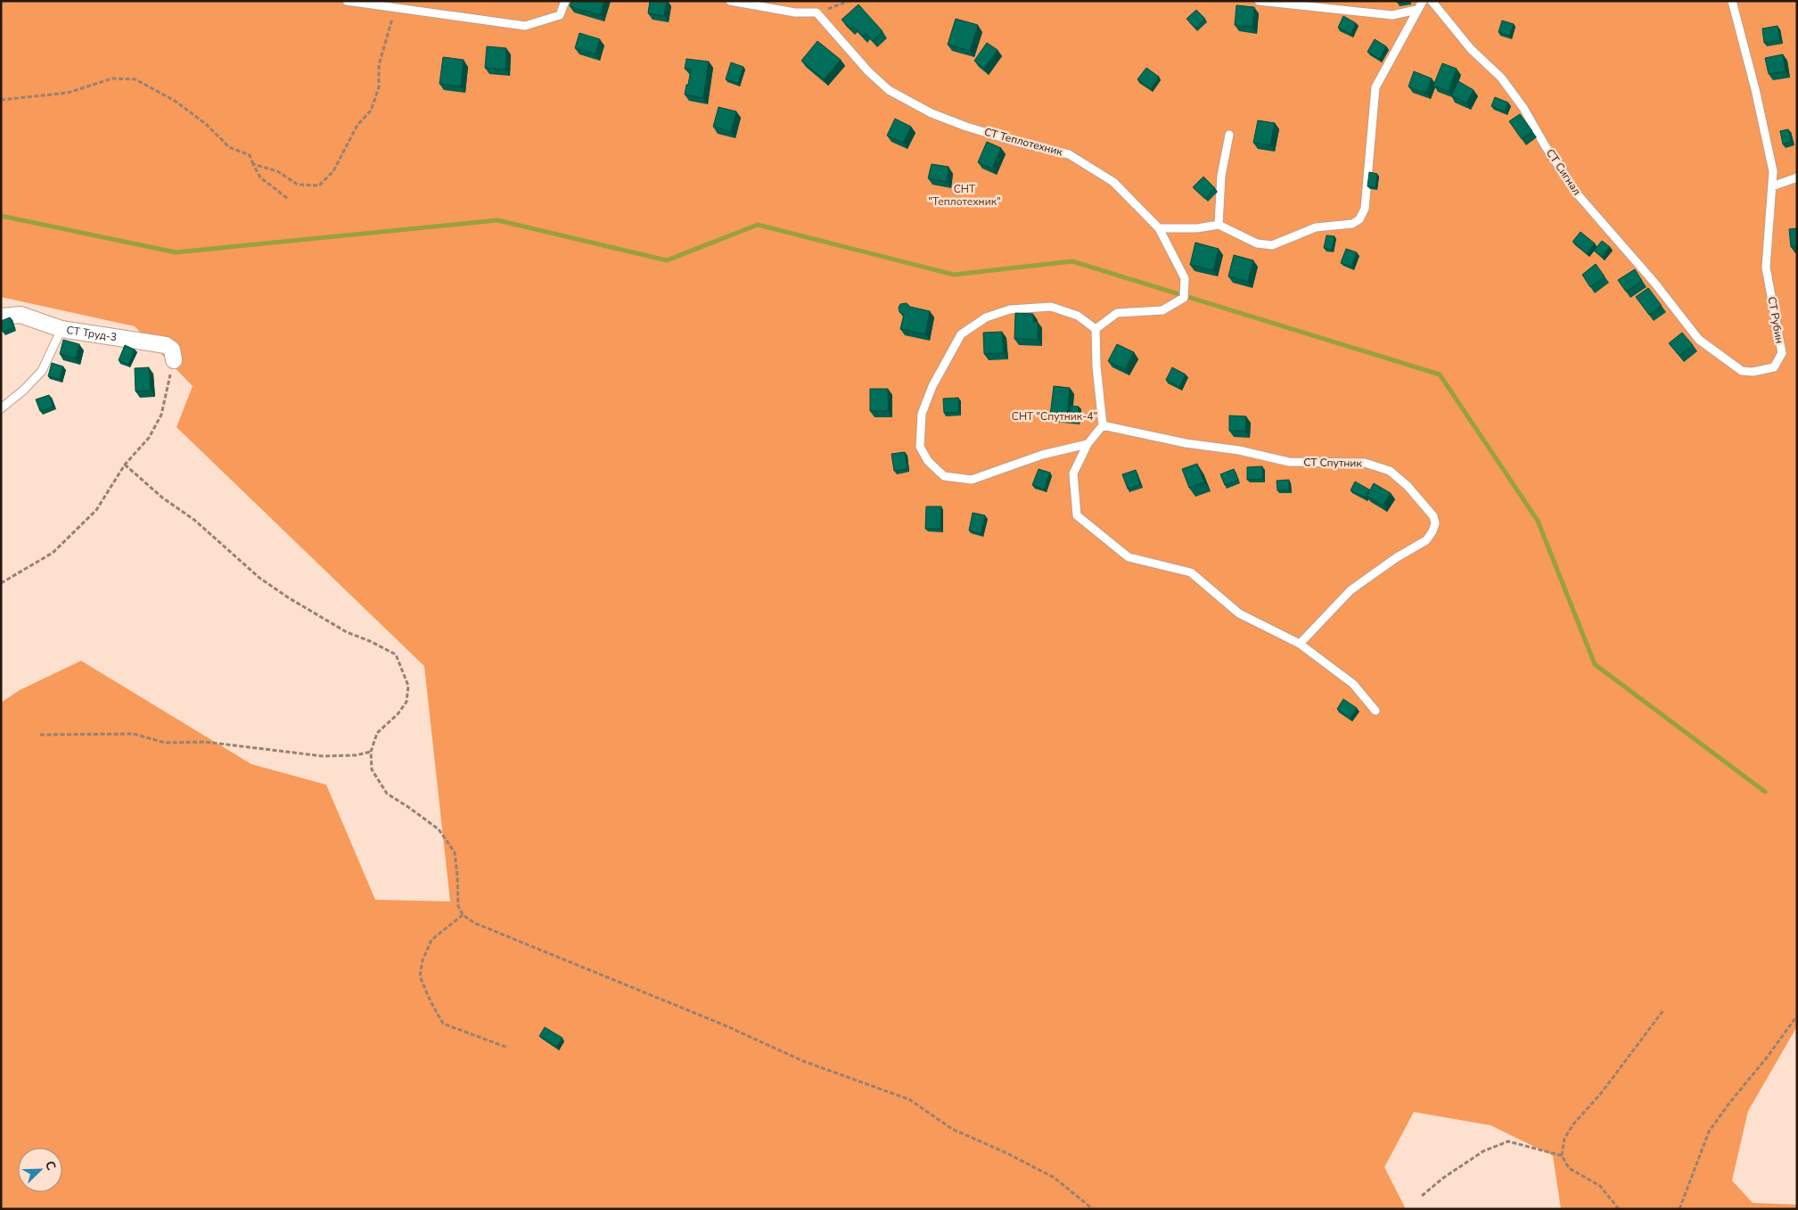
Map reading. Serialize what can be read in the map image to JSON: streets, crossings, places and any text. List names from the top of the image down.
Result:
{
  "streets": {
    "street": ["СТ Труд-3"],
    "lane": [
      "СТ Теплотехник",
      "СТ Сигнал",
      "СТ Рубин",
      "СТ Спутник"
    ]
  },
  "crossings": [
    ["СТ Сигнал", "СТ Рубин"]
  ],
  "parks": ["СНТ \"Теплотехник\"", "СНТ \"Спутник-4\""],
  "north": "top right"
}
